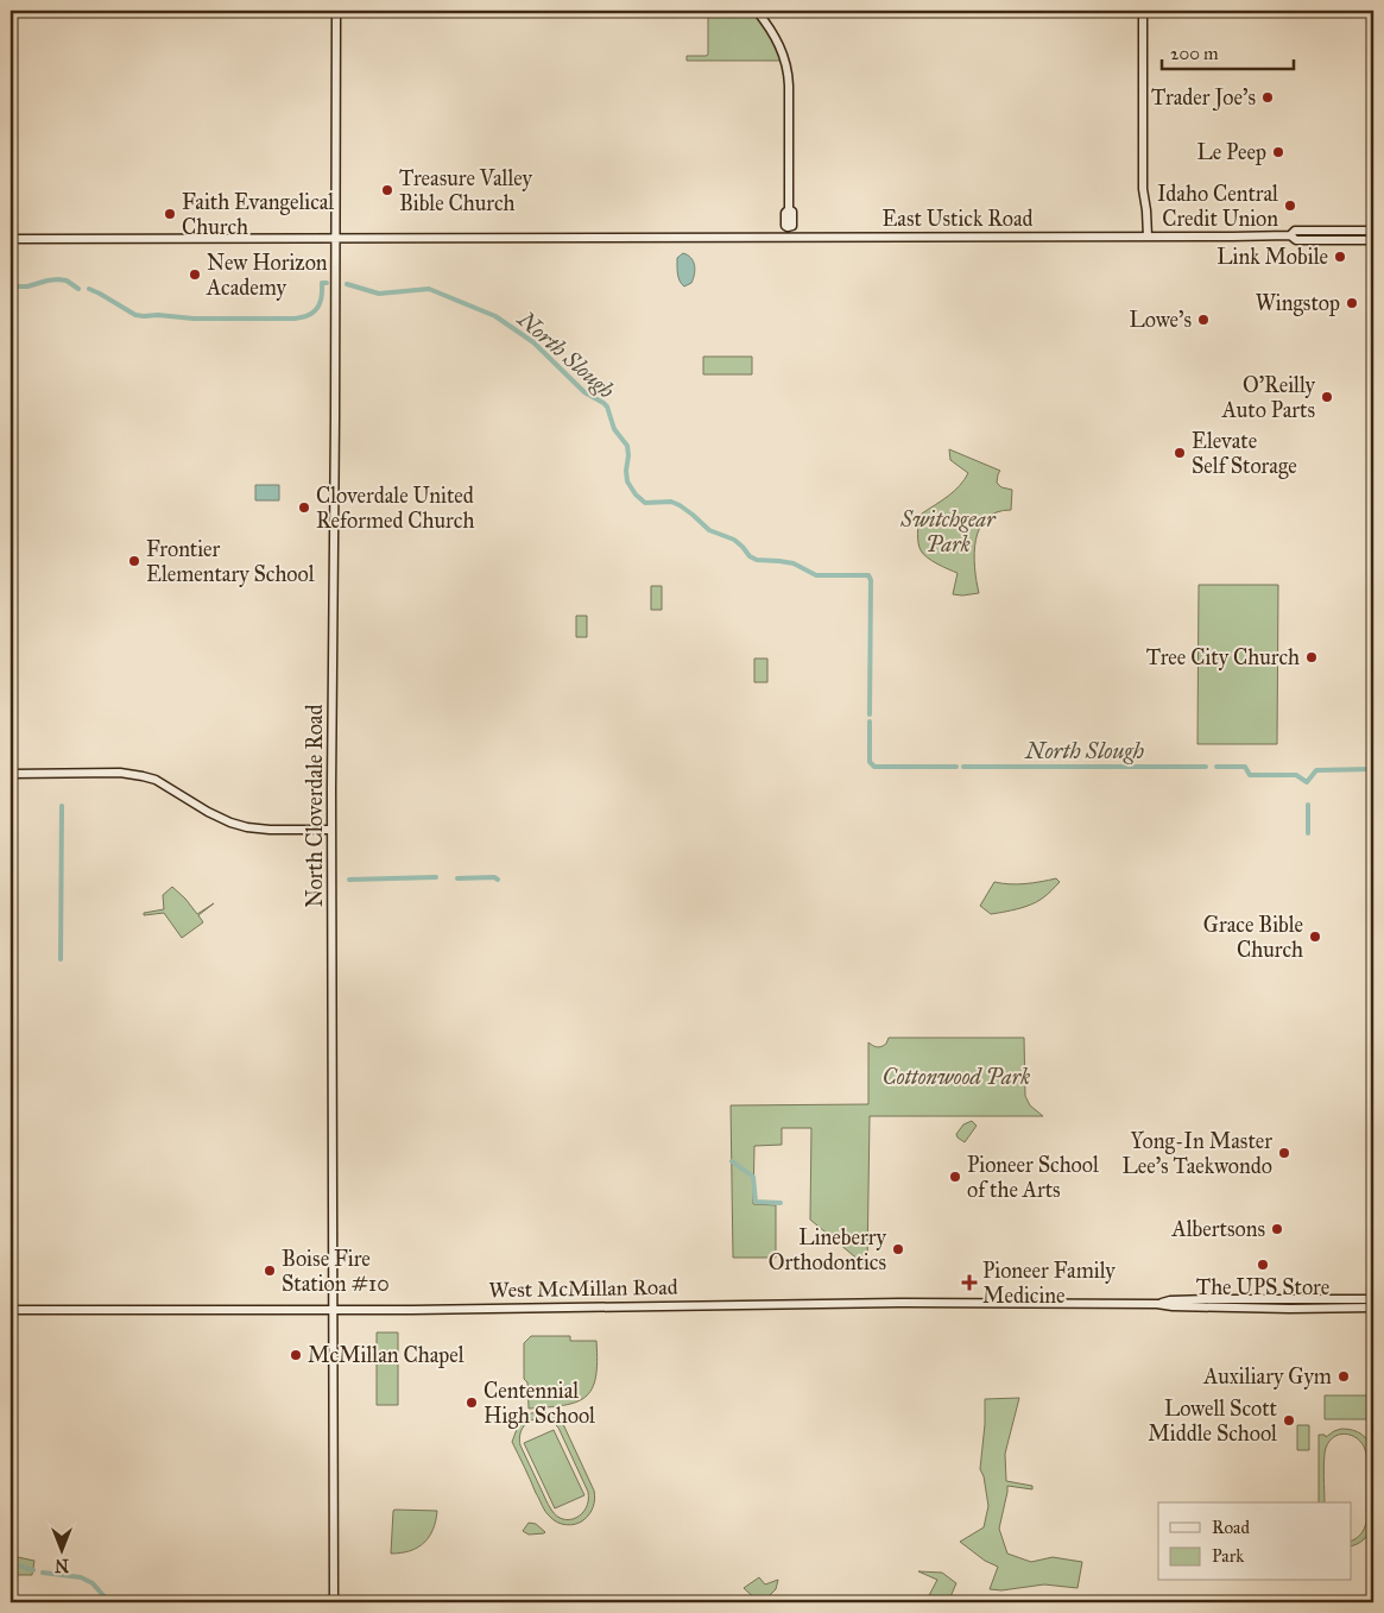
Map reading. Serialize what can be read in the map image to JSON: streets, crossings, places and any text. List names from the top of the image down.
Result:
{
  "streets": {
    "main road": ["East Ustick Road", "North Cloverdale Road", "West McMillan Road"]
  },
  "crossings": [
    ["East Ustick Road", "North Cloverdale Road"],
    ["North Cloverdale Road", "West McMillan Road"]
  ],
  "water": ["North Slough"],
  "parks": ["Switchgear Park", "Cottonwood Park"],
  "places": {
    "other": [
      "Trader Joe's",
      "Le Peep",
      "Treasure Valley Bible Church",
      "Idaho Central Credit Union",
      "Faith Evangelical Church",
      "Link Mobile",
      "New Horizon Academy",
      "Wingstop",
      "Lowe's",
      "O'Reilly Auto Parts",
      "Elevate Self Storage",
      "Cloverdale United Reformed Church",
      "Frontier Elementary School",
      "Tree City Church",
      "Grace Bible Church",
      "Yong-In Master Lee's Taekwondo",
      "Pioneer School of the Arts",
      "Albertsons",
      "Lineberry Orthodontics",
      "The UPS Store",
      "Boise Fire Station #10",
      "McMillan Chapel",
      "Auxiliary Gym",
      "Centennial High School",
      "Lowell Scott Middle School"
    ],
    "health": ["Pioneer Family Medicine"]
  },
  "legend": ["Road", "Park"],
  "scale_bar": "200 m",
  "north": "bottom"
}
